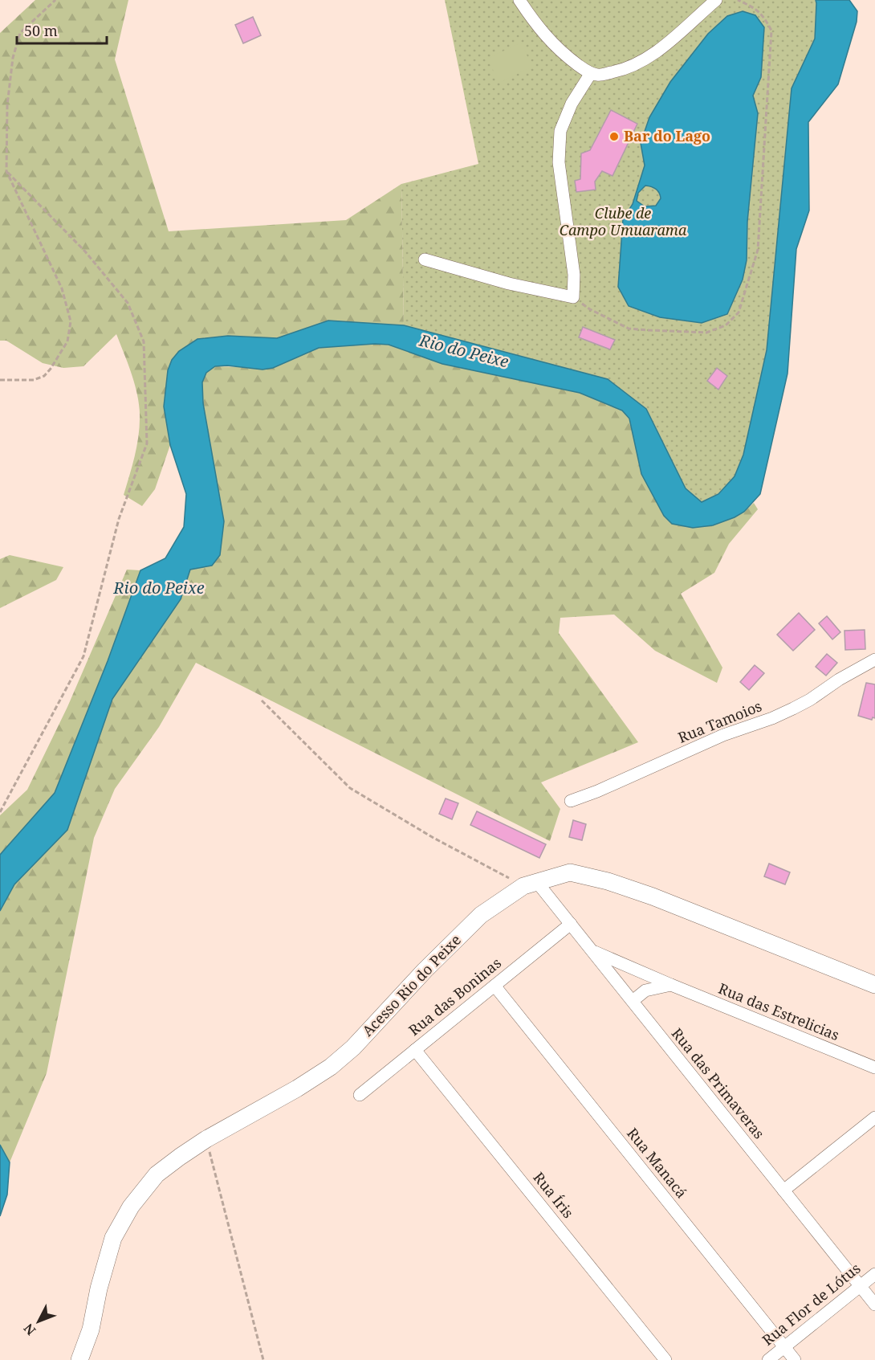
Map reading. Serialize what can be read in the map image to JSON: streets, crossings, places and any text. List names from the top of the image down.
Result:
{
  "streets": {
    "street": [
      "Rua Tamoios",
      "Acesso Rio do Peixe",
      "Rua das Boninas",
      "Rua das Estrelicias",
      "Rua das Primaveras",
      "Rua Manacá",
      "Rua Íris",
      "Rua Flor de Lótus"
    ]
  },
  "crossings": [
    ["Acesso Rio do Peixe", "Rua das Primaveras"],
    ["Rua das Boninas", "Rua das Primaveras"],
    ["Rua das Boninas", "Rua Manacá"],
    ["Rua das Boninas", "Rua Íris"],
    ["Rua das Estrelicias", "Rua das Primaveras"],
    ["Rua das Primaveras", "Rua Flor de Lótus"],
    ["Rua Manacá", "Rua Flor de Lótus"]
  ],
  "water": ["Rio do Peixe"],
  "parks": ["Clube de Campo Umuarama"],
  "places": ["Bar do Lago"],
  "scale_bar": "50 m",
  "north": "bottom left"
}
